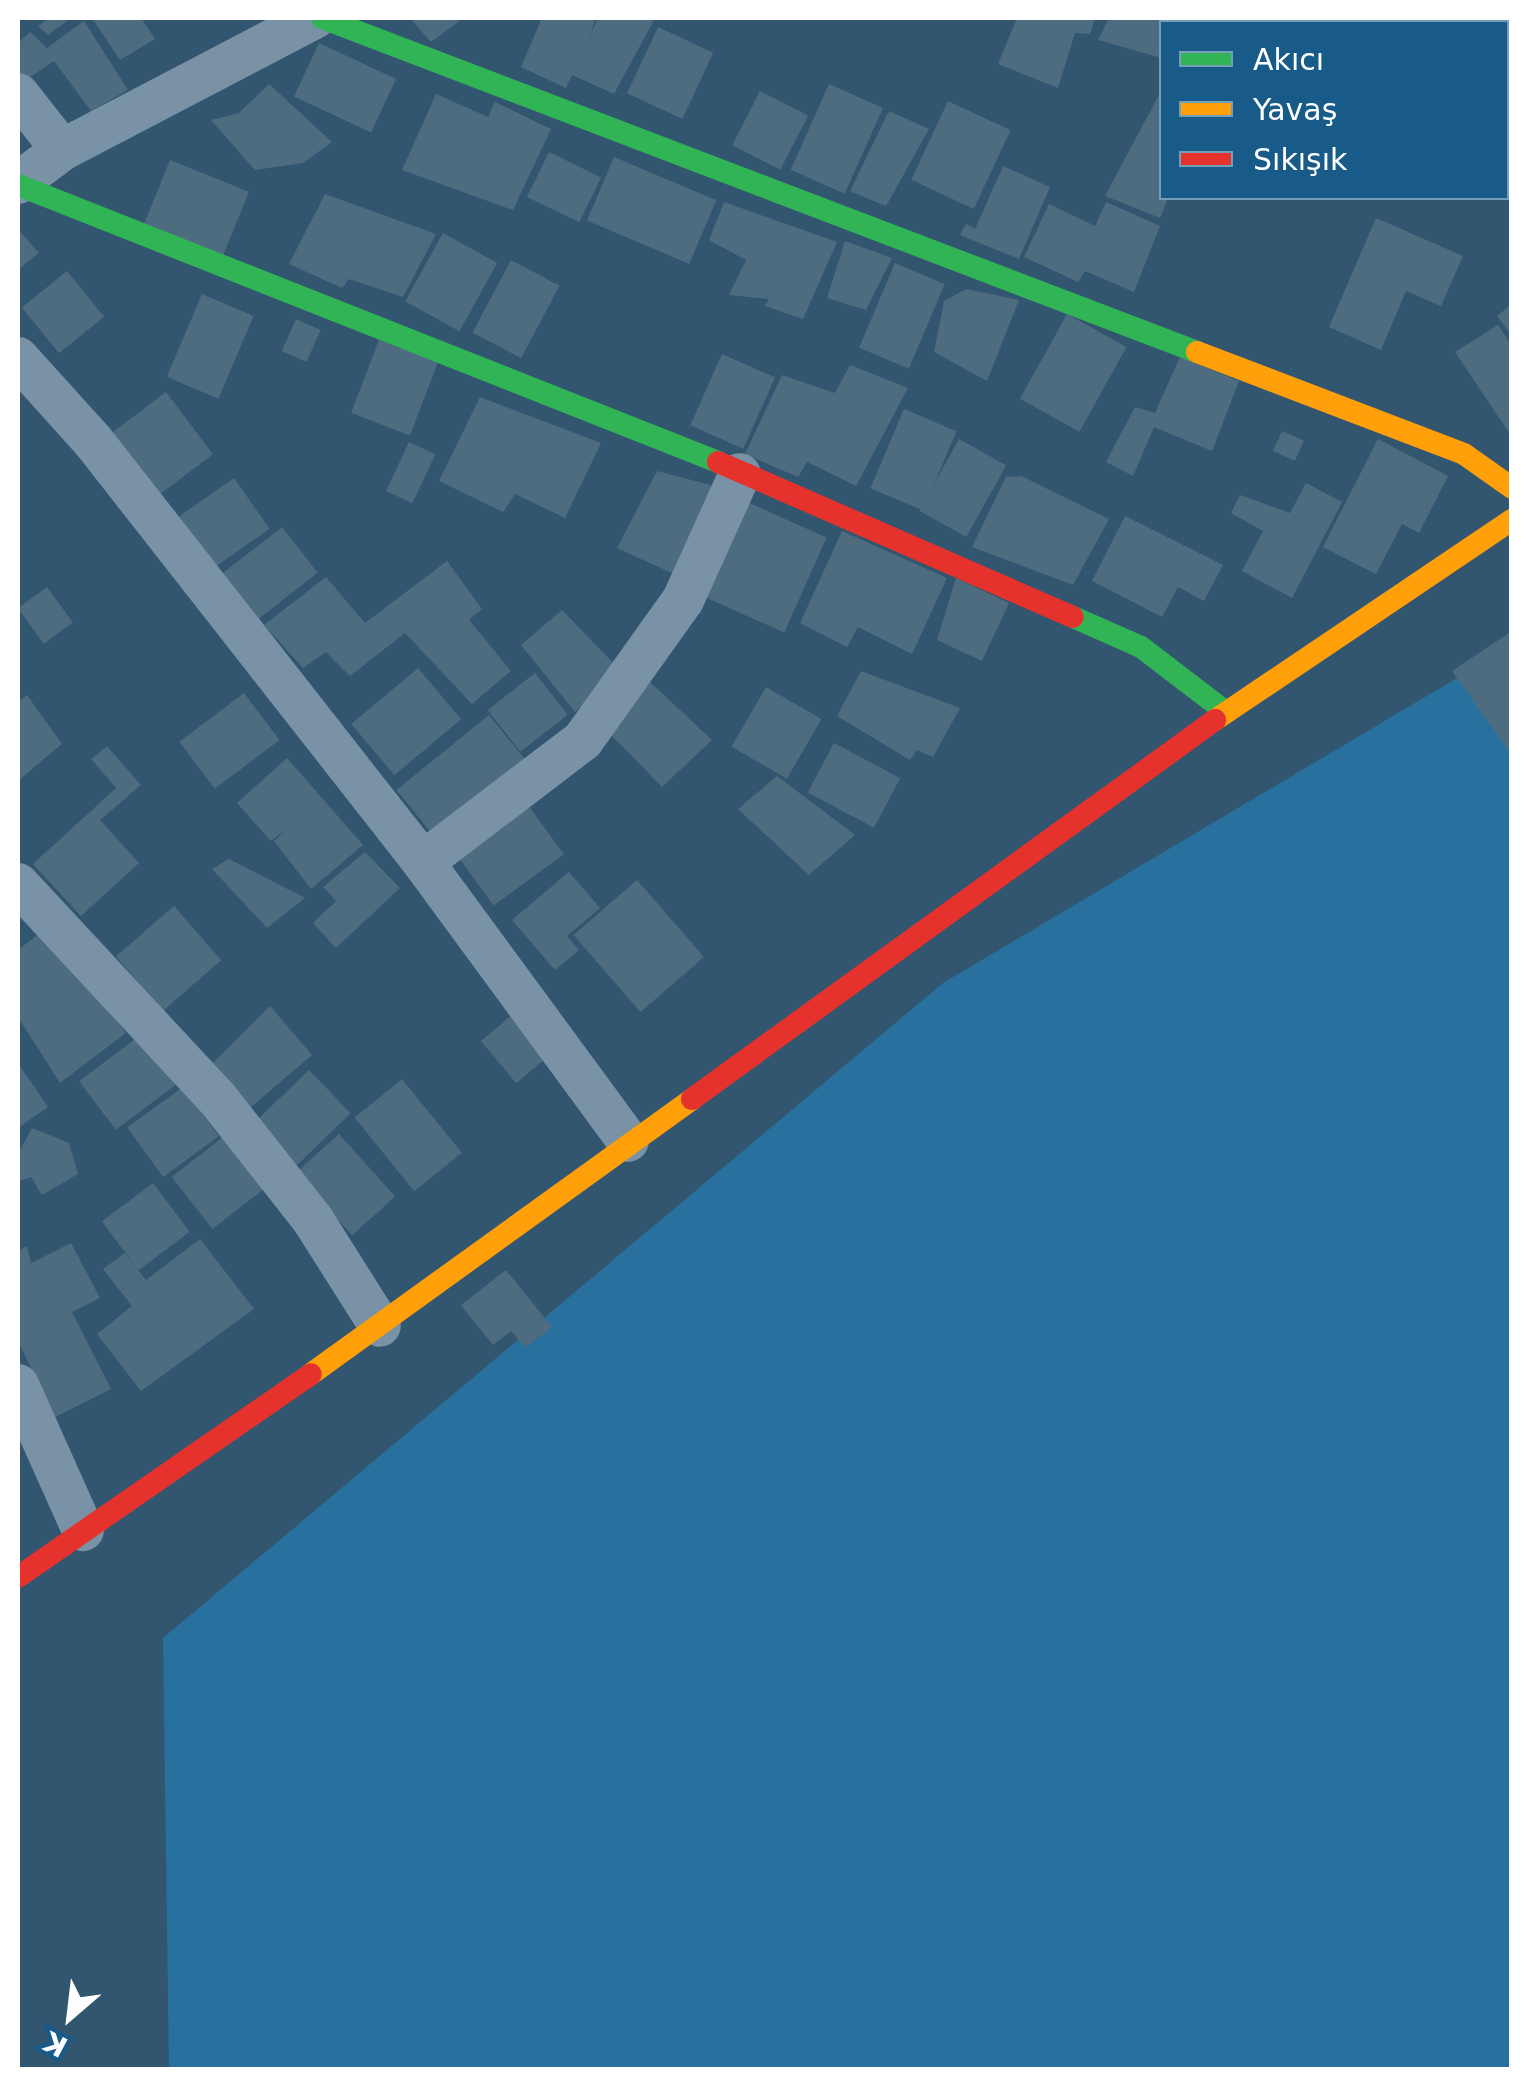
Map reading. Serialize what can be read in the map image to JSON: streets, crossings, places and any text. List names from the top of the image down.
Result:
{
  "legend": ["Akıcı", "Yavaş", "Sıkışık"],
  "north": "bottom left"
}
